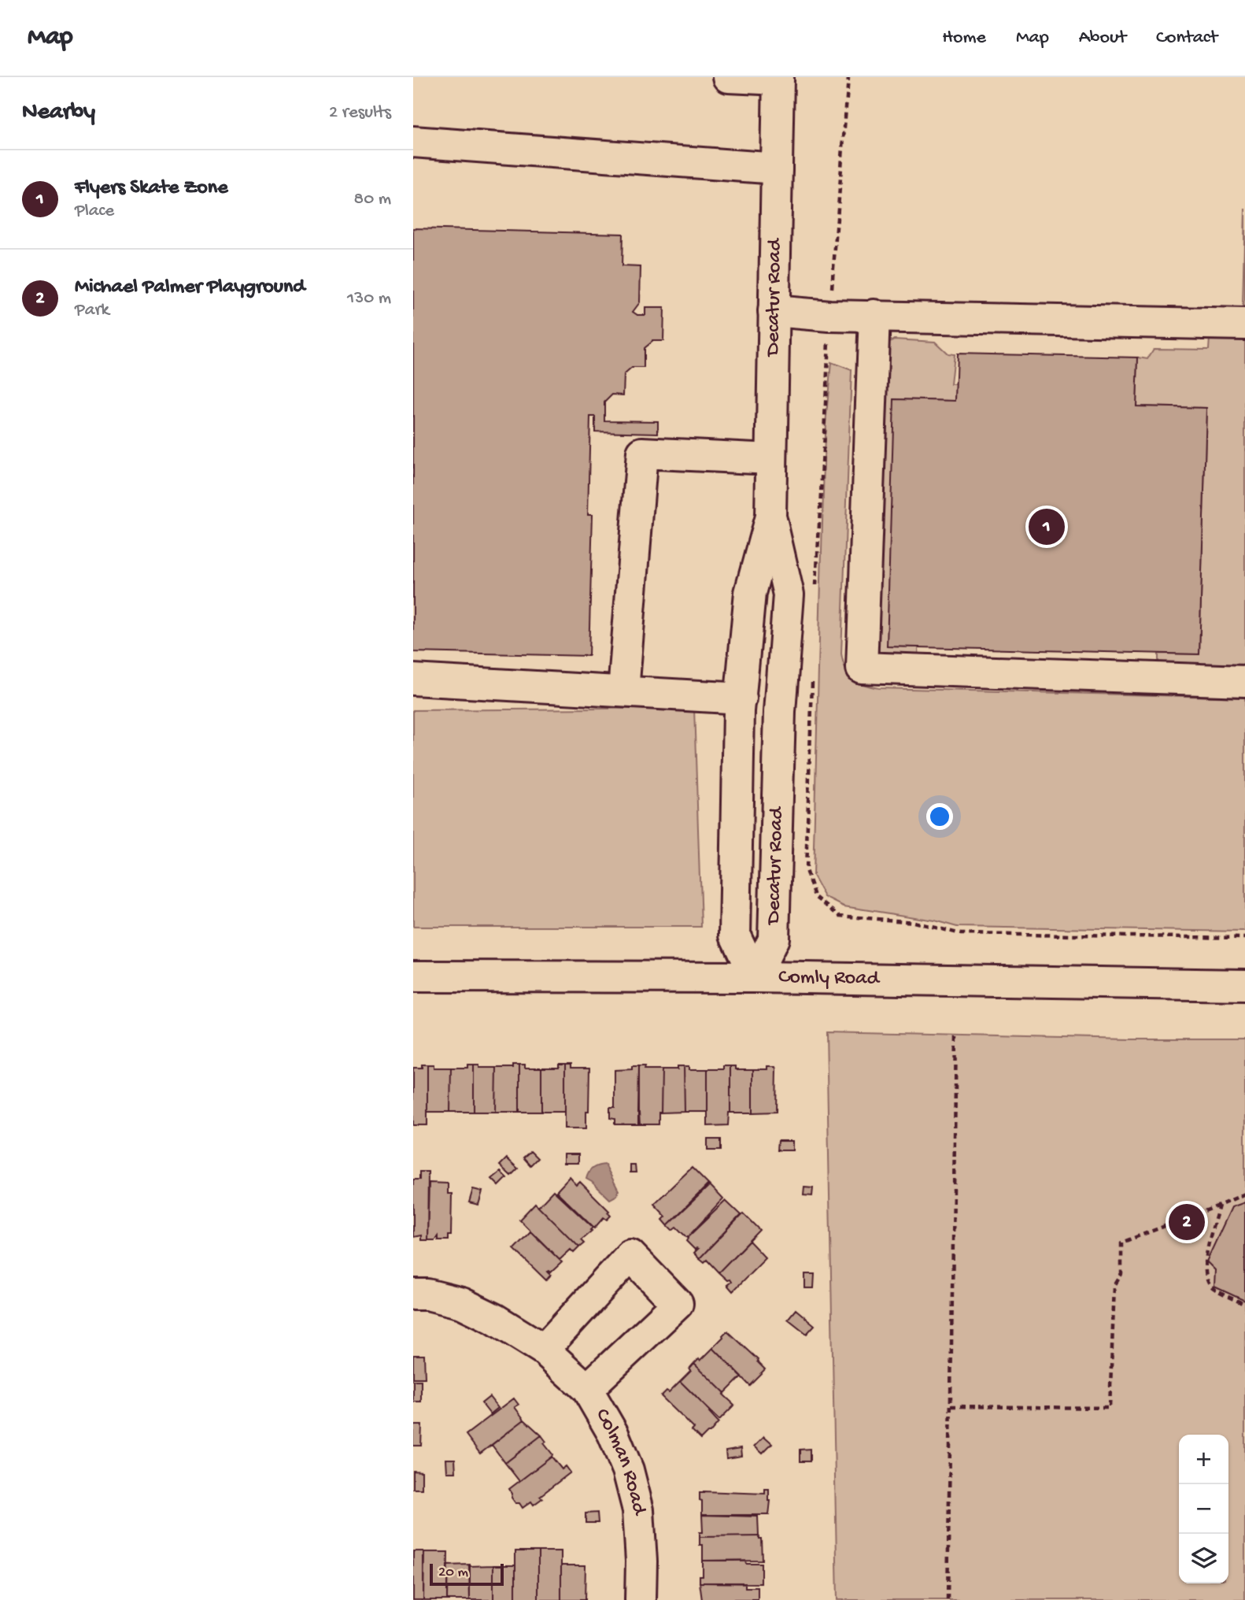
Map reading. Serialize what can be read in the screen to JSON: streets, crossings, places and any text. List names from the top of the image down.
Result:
{
  "streets": {
    "street": ["Decatur Road", "Comly Road", "Colman Road"]
  },
  "crossings": [
    ["Decatur Road", "Comly Road"]
  ],
  "scale_bar": "20 m",
  "page": {
    "header": "Map",
    "nav": [
      "Home",
      "Map",
      "About",
      "Contact"
    ],
    "heading": ["Nearby", "2 results"],
    "list": [
      {
        "mark": "1",
        "name": "Flyers Skate Zone",
        "note": "Place",
        "value": "80 m"
      },
      {
        "mark": "2",
        "name": "Michael Palmer Playground",
        "note": "Park",
        "value": "130 m"
      }
    ],
    "pins": ["1", "2"],
    "map_buttons": ["+", "−"],
    "scale": "20 m"
  }
}
